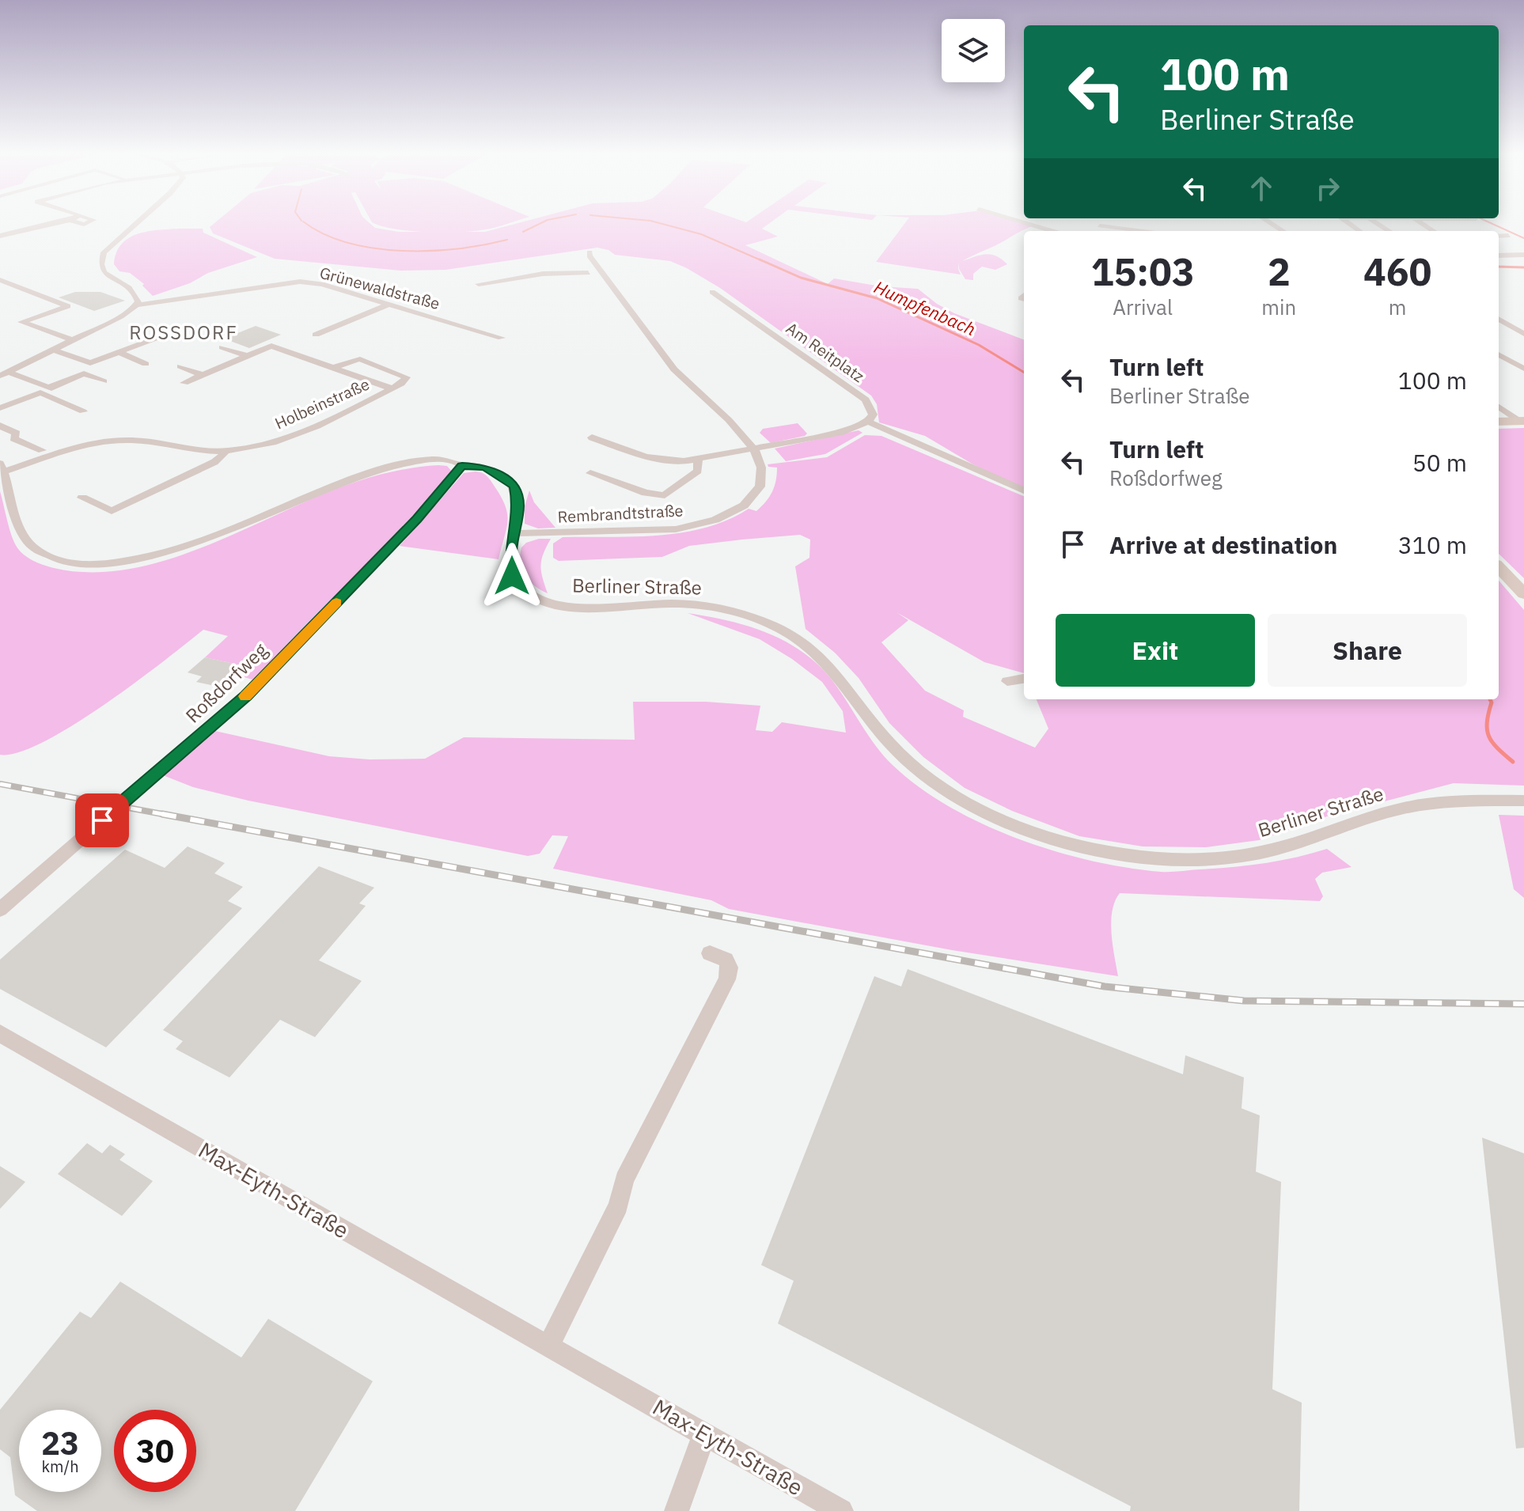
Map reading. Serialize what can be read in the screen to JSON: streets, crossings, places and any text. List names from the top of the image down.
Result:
{
  "streets": {
    "street": [
      "Grünewaldstraße",
      "Am Reitplatz",
      "Holbeinstraße",
      "Rembrandtstraße",
      "Berliner Straße",
      "Roßdorfweg",
      "Max-Eyth-Straße"
    ]
  },
  "crossings": [
    ["Holbeinstraße", "Berliner Straße"],
    ["Rembrandtstraße", "Berliner Straße"],
    ["Berliner Straße", "Roßdorfweg"]
  ],
  "districts": ["ROSSDORF"],
  "water": ["Humpfenbach"],
  "page": {
    "turn": ["100 m", "Berliner Straße"],
    "eta": [
      "15:03",
      "Arrival",
      "2",
      "min",
      "460",
      "m"
    ],
    "list": [
      {
        "name": "Turn left",
        "note": "Berliner Straße",
        "value": "100 m"
      },
      {
        "name": "Turn left",
        "note": "Roßdorfweg",
        "value": "50 m"
      },
      {
        "name": "Arrive at destination",
        "value": "310 m"
      }
    ],
    "buttons": ["Exit", "Share"],
    "speed": "23 km/h",
    "limit": "30"
  }
}
